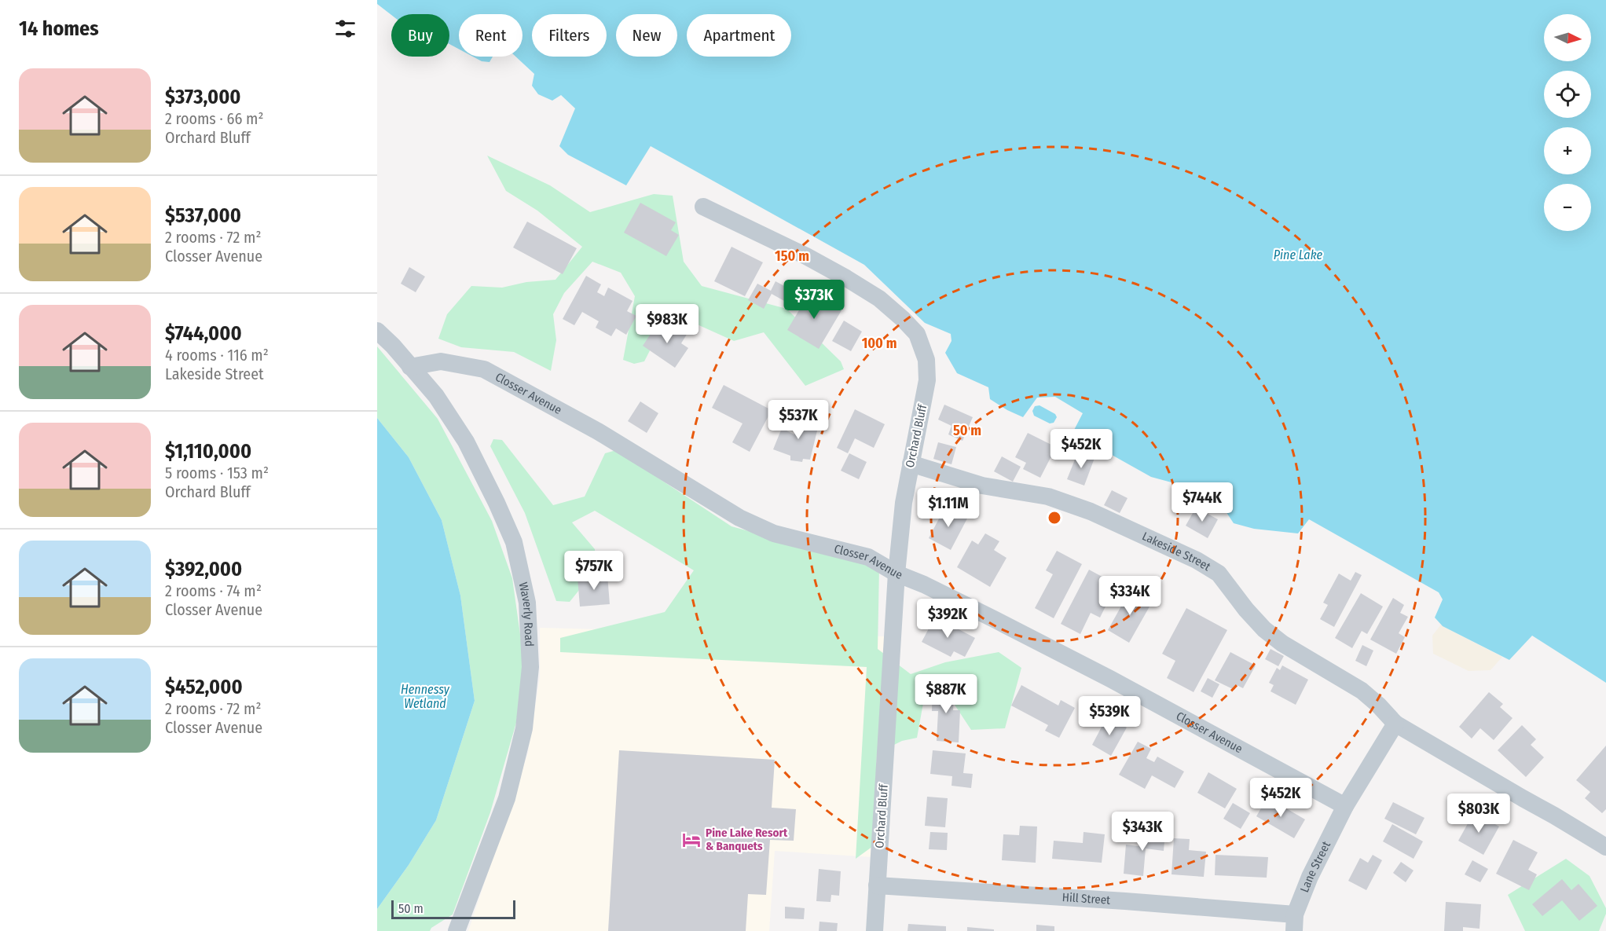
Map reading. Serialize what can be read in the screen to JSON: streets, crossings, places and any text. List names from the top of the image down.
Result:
{
  "streets": {
    "street": [
      "Closser Avenue",
      "Orchard Bluff",
      "Lakeside Street",
      "Waverly Road",
      "Lane Street",
      "Hill Street"
    ]
  },
  "crossings": [
    ["Closser Avenue", "Orchard Bluff"],
    ["Closser Avenue", "Waverly Road"],
    ["Closser Avenue", "Lane Street"],
    ["Orchard Bluff", "Lakeside Street"],
    ["Orchard Bluff", "Hill Street"],
    ["Lane Street", "Hill Street"]
  ],
  "water": ["Pine Lake", "Hennessy Wetland"],
  "places": {
    "hotel": ["Pine Lake Resort & Banquets"]
  },
  "scale_bar": "50 m",
  "north": "right",
  "page": {
    "heading": "14 homes",
    "map_buttons": ["+", "−"],
    "chip": [
      "Buy",
      "Rent",
      "Filters",
      "New",
      "Apartment"
    ],
    "list": [
      {
        "name": "$373,000",
        "note": "2 rooms · 66 m² · Orchard Bluff"
      },
      {
        "name": "$537,000",
        "note": "2 rooms · 72 m² · Closser Avenue"
      },
      {
        "name": "$744,000",
        "note": "4 rooms · 116 m² · Lakeside Street"
      },
      {
        "name": "$1,110,000",
        "note": "5 rooms · 153 m² · Orchard Bluff"
      },
      {
        "name": "$392,000",
        "note": "2 rooms · 74 m² · Closser Avenue"
      },
      {
        "name": "$452,000",
        "note": "2 rooms · 72 m² · Closser Avenue"
      }
    ],
    "price": [
      "$373K",
      "$983K",
      "$537K",
      "$452K",
      "$744K",
      "$1.11M",
      "$757K",
      "$334K",
      "$392K",
      "$887K",
      "$539K",
      "$452K",
      "$803K",
      "$343K"
    ],
    "scale": "50 m"
  },
  "rings": ["150 m", "100 m", "50 m"]
}
